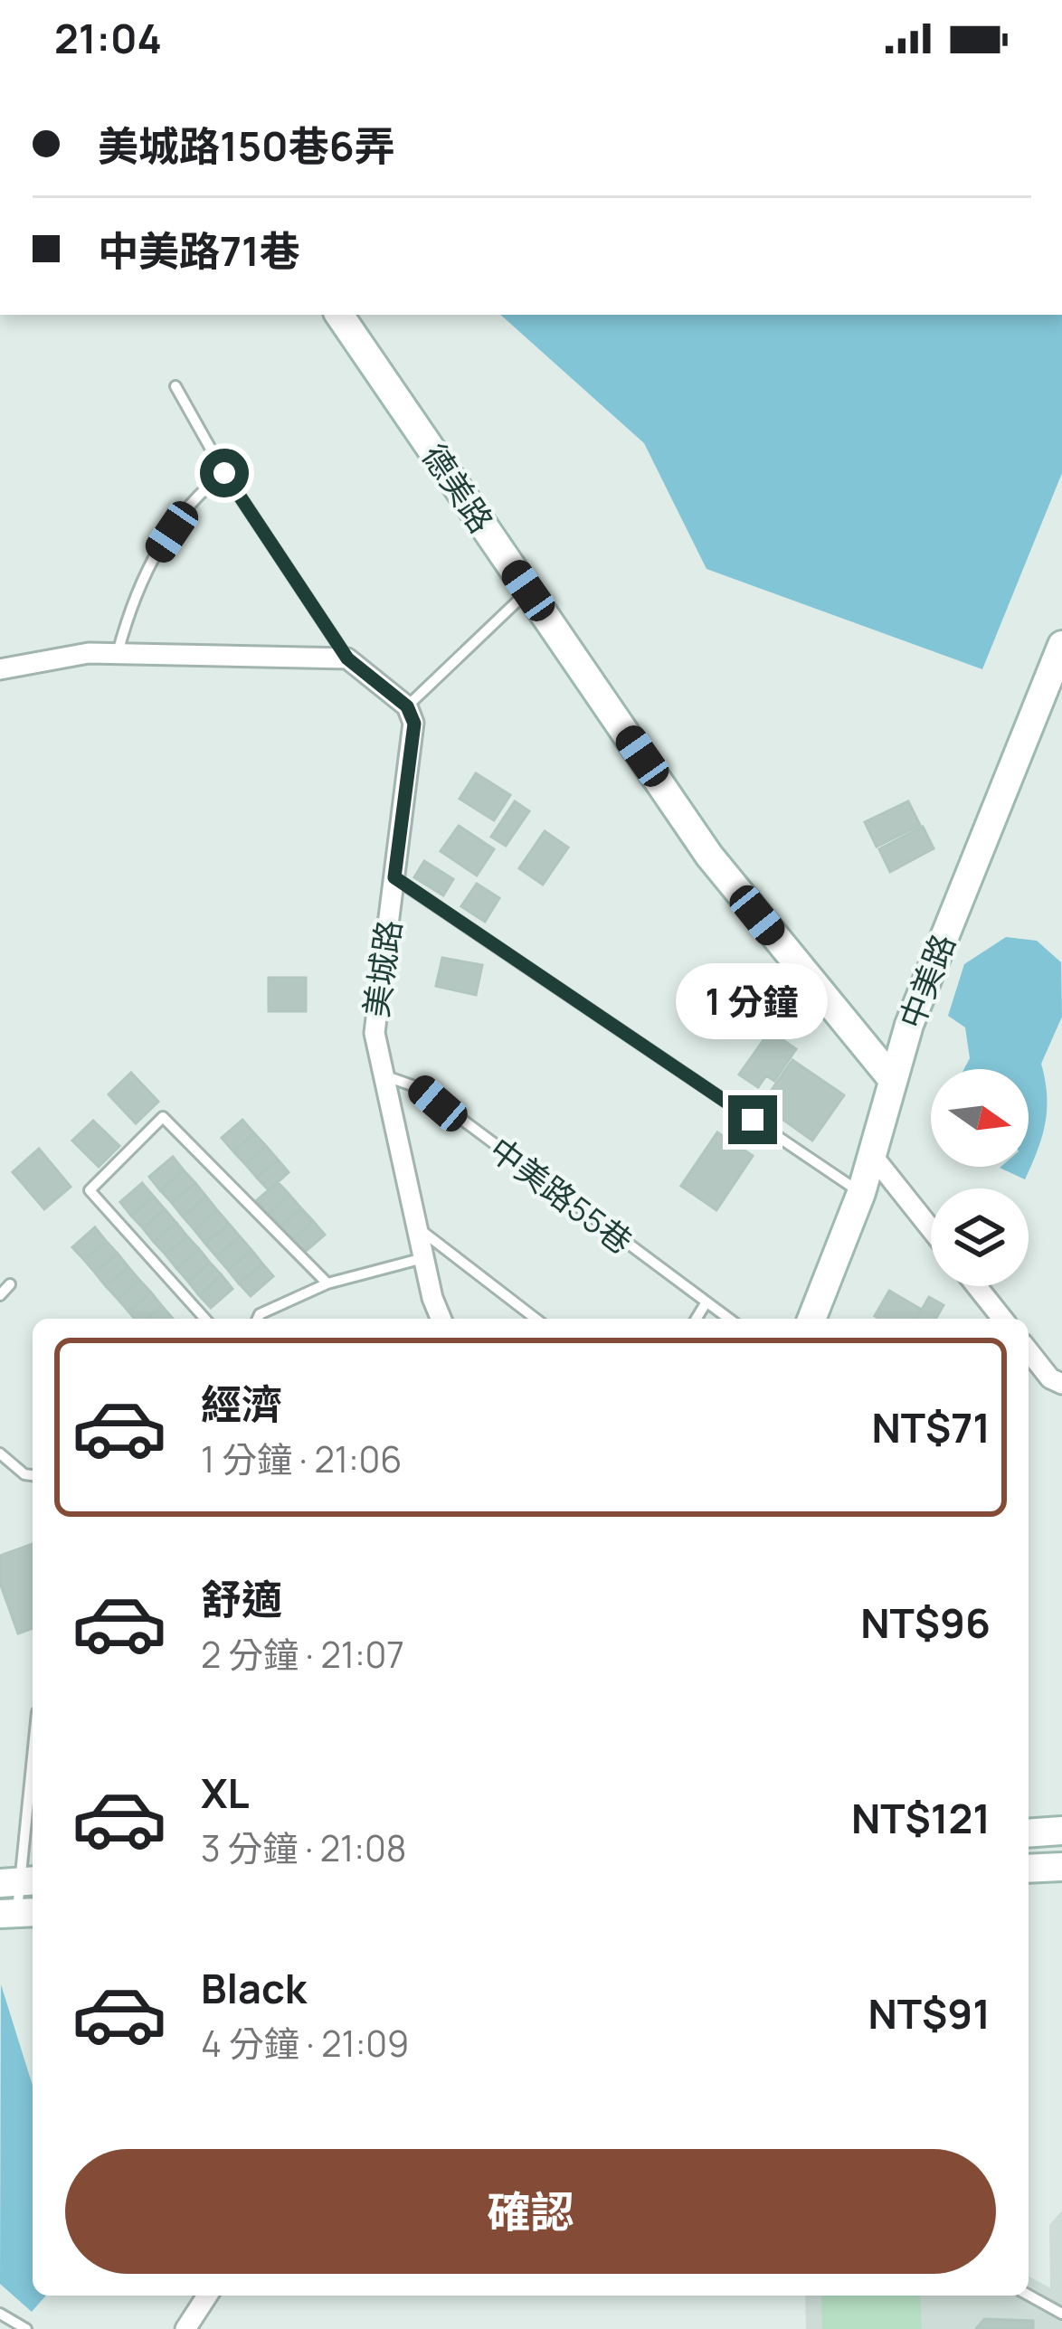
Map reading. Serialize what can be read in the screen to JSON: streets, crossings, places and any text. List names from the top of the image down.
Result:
{
  "streets": {
    "street": ["德美路", "美城路", "中美路"],
    "lane": ["中美路55巷"]
  },
  "crossings": [
    ["德美路", "中美路"],
    ["美城路", "中美路55巷"]
  ],
  "north": "right",
  "page": {
    "status": "21:04",
    "banner": ["美城路150巷6弄", "中美路71巷"],
    "bubble": "1 分鐘",
    "list": [
      {
        "name": "經濟",
        "note": "1 分鐘 · 21:06",
        "value": "NT$71"
      },
      {
        "name": "舒適",
        "note": "2 分鐘 · 21:07",
        "value": "NT$96"
      },
      {
        "name": "XL",
        "note": "3 分鐘 · 21:08",
        "value": "NT$121"
      },
      {
        "name": "Black",
        "note": "4 分鐘 · 21:09",
        "value": "NT$91"
      }
    ],
    "buttons": "確認"
  }
}
